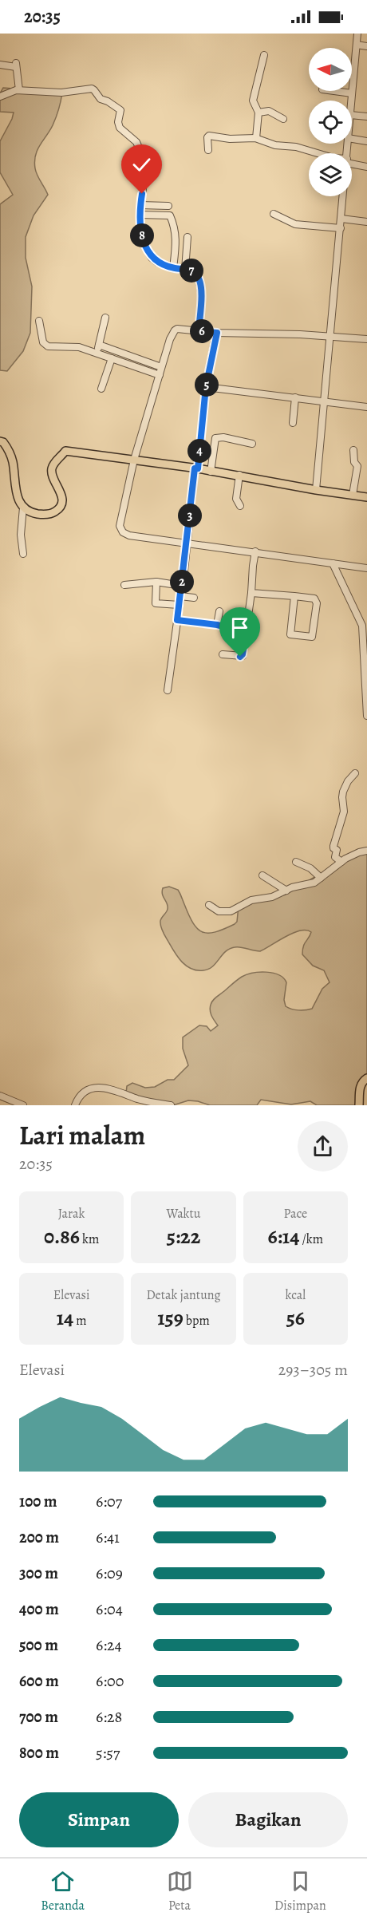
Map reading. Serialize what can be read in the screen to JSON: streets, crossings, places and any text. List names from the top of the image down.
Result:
{
  "north": "left",
  "page": {
    "status": "20:35",
    "pins": [
      "8",
      "7",
      "6",
      "5",
      "4",
      "3",
      "2"
    ],
    "heading": ["Lari malam", "20:35"],
    "stats": [
      ["Jarak", "0.86 km"],
      ["Waktu", "5:22"],
      ["Pace", "6:14 /km"],
      ["Elevasi", "14 m"],
      ["Detak jantung", "159 bpm"],
      ["kcal", "56"]
    ],
    "chart": ["Elevasi", "293–305 m"],
    "list": [
      {
        "name": "100 m",
        "note": "6:07"
      },
      {
        "name": "200 m",
        "note": "6:41"
      },
      {
        "name": "300 m",
        "note": "6:09"
      },
      {
        "name": "400 m",
        "note": "6:04"
      },
      {
        "name": "500 m",
        "note": "6:24"
      },
      {
        "name": "600 m",
        "note": "6:00"
      },
      {
        "name": "700 m",
        "note": "6:28"
      },
      {
        "name": "800 m",
        "note": "5:57"
      }
    ],
    "buttons": ["Simpan", "Bagikan"],
    "tabs": ["Beranda", "Peta", "Disimpan"]
  }
}
